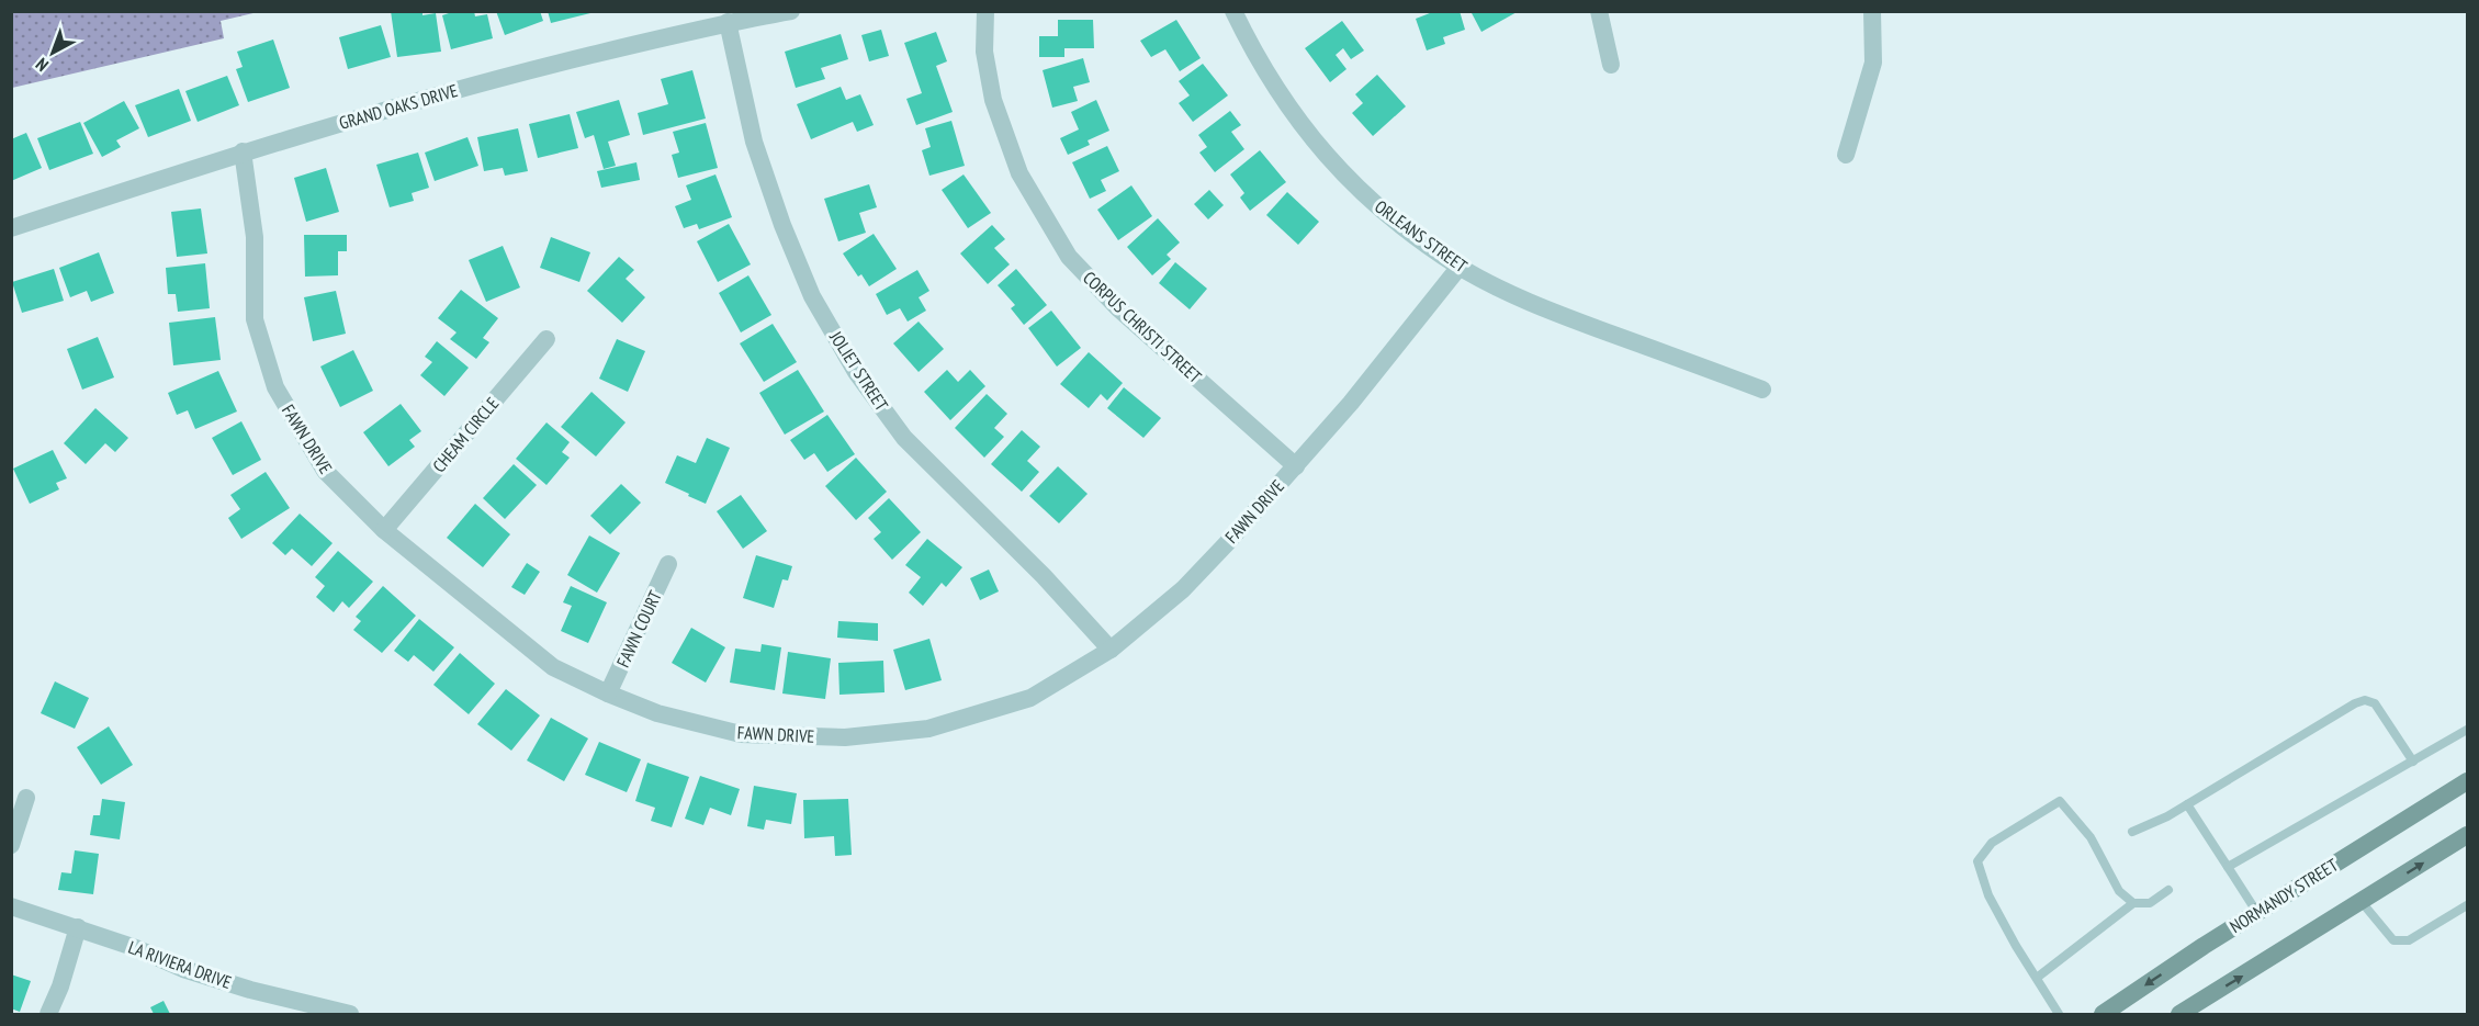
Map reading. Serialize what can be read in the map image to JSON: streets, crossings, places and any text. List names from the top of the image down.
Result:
{
  "streets": {
    "main road": ["NORMANDY STREET"],
    "street": [
      "GRAND OAKS DRIVE",
      "ORLEANS STREET",
      "CORPUS CHRISTI STREET",
      "JOLIET STREET",
      "CHEAM CIRCLE",
      "FAWN DRIVE",
      "FAWN COURT",
      "LA RIVIERA DRIVE"
    ]
  },
  "crossings": [
    ["GRAND OAKS DRIVE", "JOLIET STREET"],
    ["GRAND OAKS DRIVE", "FAWN DRIVE"],
    ["ORLEANS STREET", "FAWN DRIVE"],
    ["CORPUS CHRISTI STREET", "FAWN DRIVE"],
    ["JOLIET STREET", "FAWN DRIVE"],
    ["CHEAM CIRCLE", "FAWN DRIVE"],
    ["FAWN DRIVE", "FAWN COURT"]
  ],
  "north": "bottom left"
}
